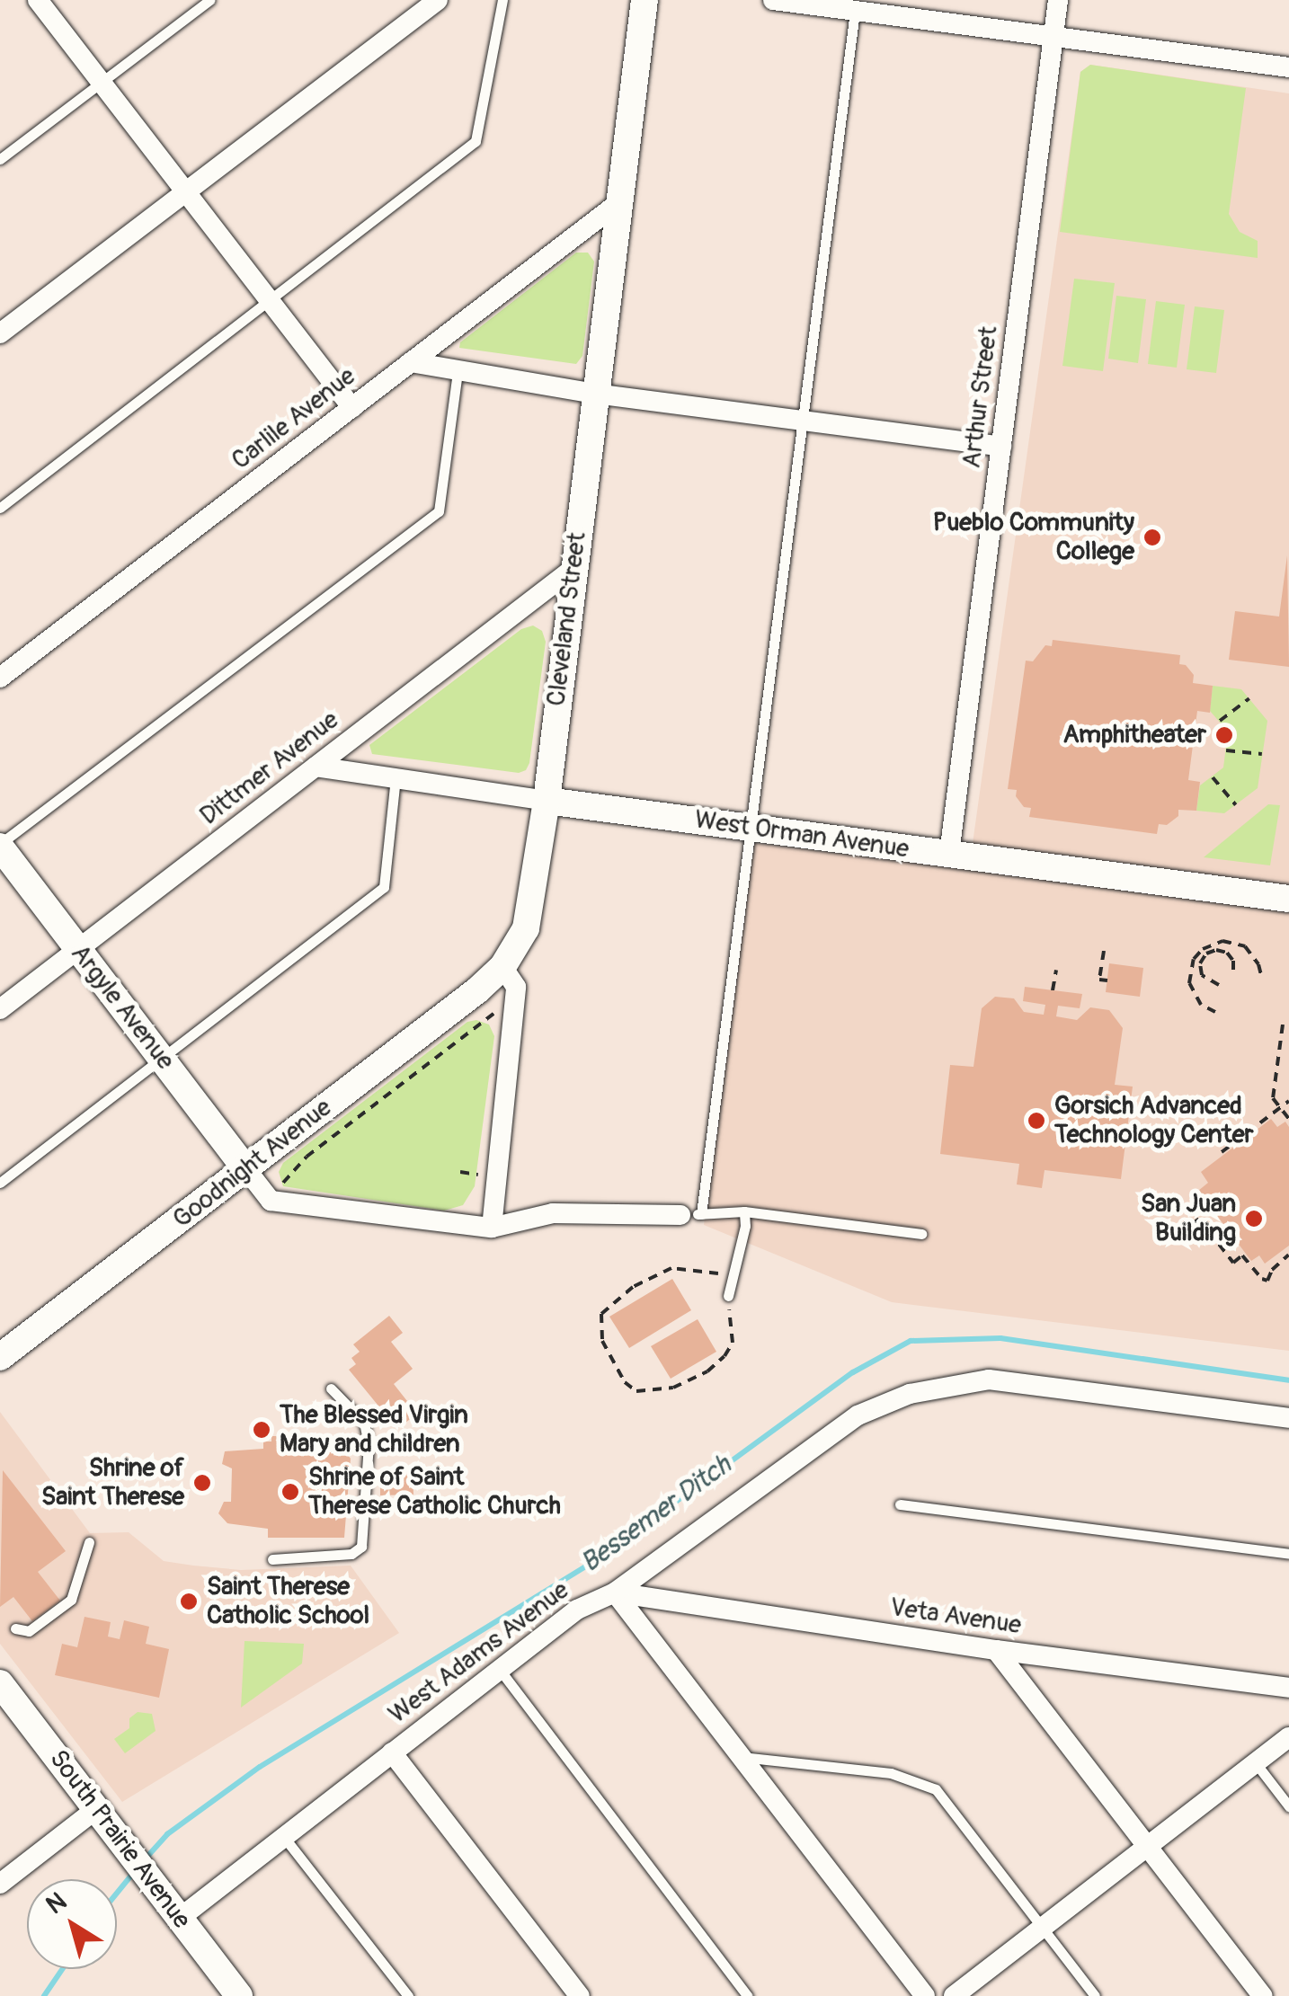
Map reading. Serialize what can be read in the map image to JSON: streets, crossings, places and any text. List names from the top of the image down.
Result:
{
  "streets": {
    "street": [
      "Arthur Street",
      "Carlile Avenue",
      "Cleveland Street",
      "Dittmer Avenue",
      "West Orman Avenue",
      "Argyle Avenue",
      "Goodnight Avenue",
      "Veta Avenue",
      "West Adams Avenue",
      "South Prairie Avenue"
    ]
  },
  "crossings": [
    ["Arthur Street", "West Orman Avenue"],
    ["Carlile Avenue", "Cleveland Street"],
    ["Cleveland Street", "Dittmer Avenue"],
    ["Cleveland Street", "West Orman Avenue"],
    ["Cleveland Street", "Goodnight Avenue"],
    ["Dittmer Avenue", "West Orman Avenue"],
    ["Dittmer Avenue", "Argyle Avenue"],
    ["Argyle Avenue", "Goodnight Avenue"],
    ["Veta Avenue", "West Adams Avenue"],
    ["West Adams Avenue", "South Prairie Avenue"]
  ],
  "water": ["Bessemer Ditch"],
  "places": [
    "Pueblo Community College",
    "Amphitheater",
    "Gorsich Advanced Technology Center",
    "San Juan Building",
    "The Blessed Virgin Mary and children",
    "Shrine of Saint Therese",
    "Shrine of Saint Therese Catholic Church",
    "Saint Therese Catholic School"
  ],
  "north": "top left"
}
